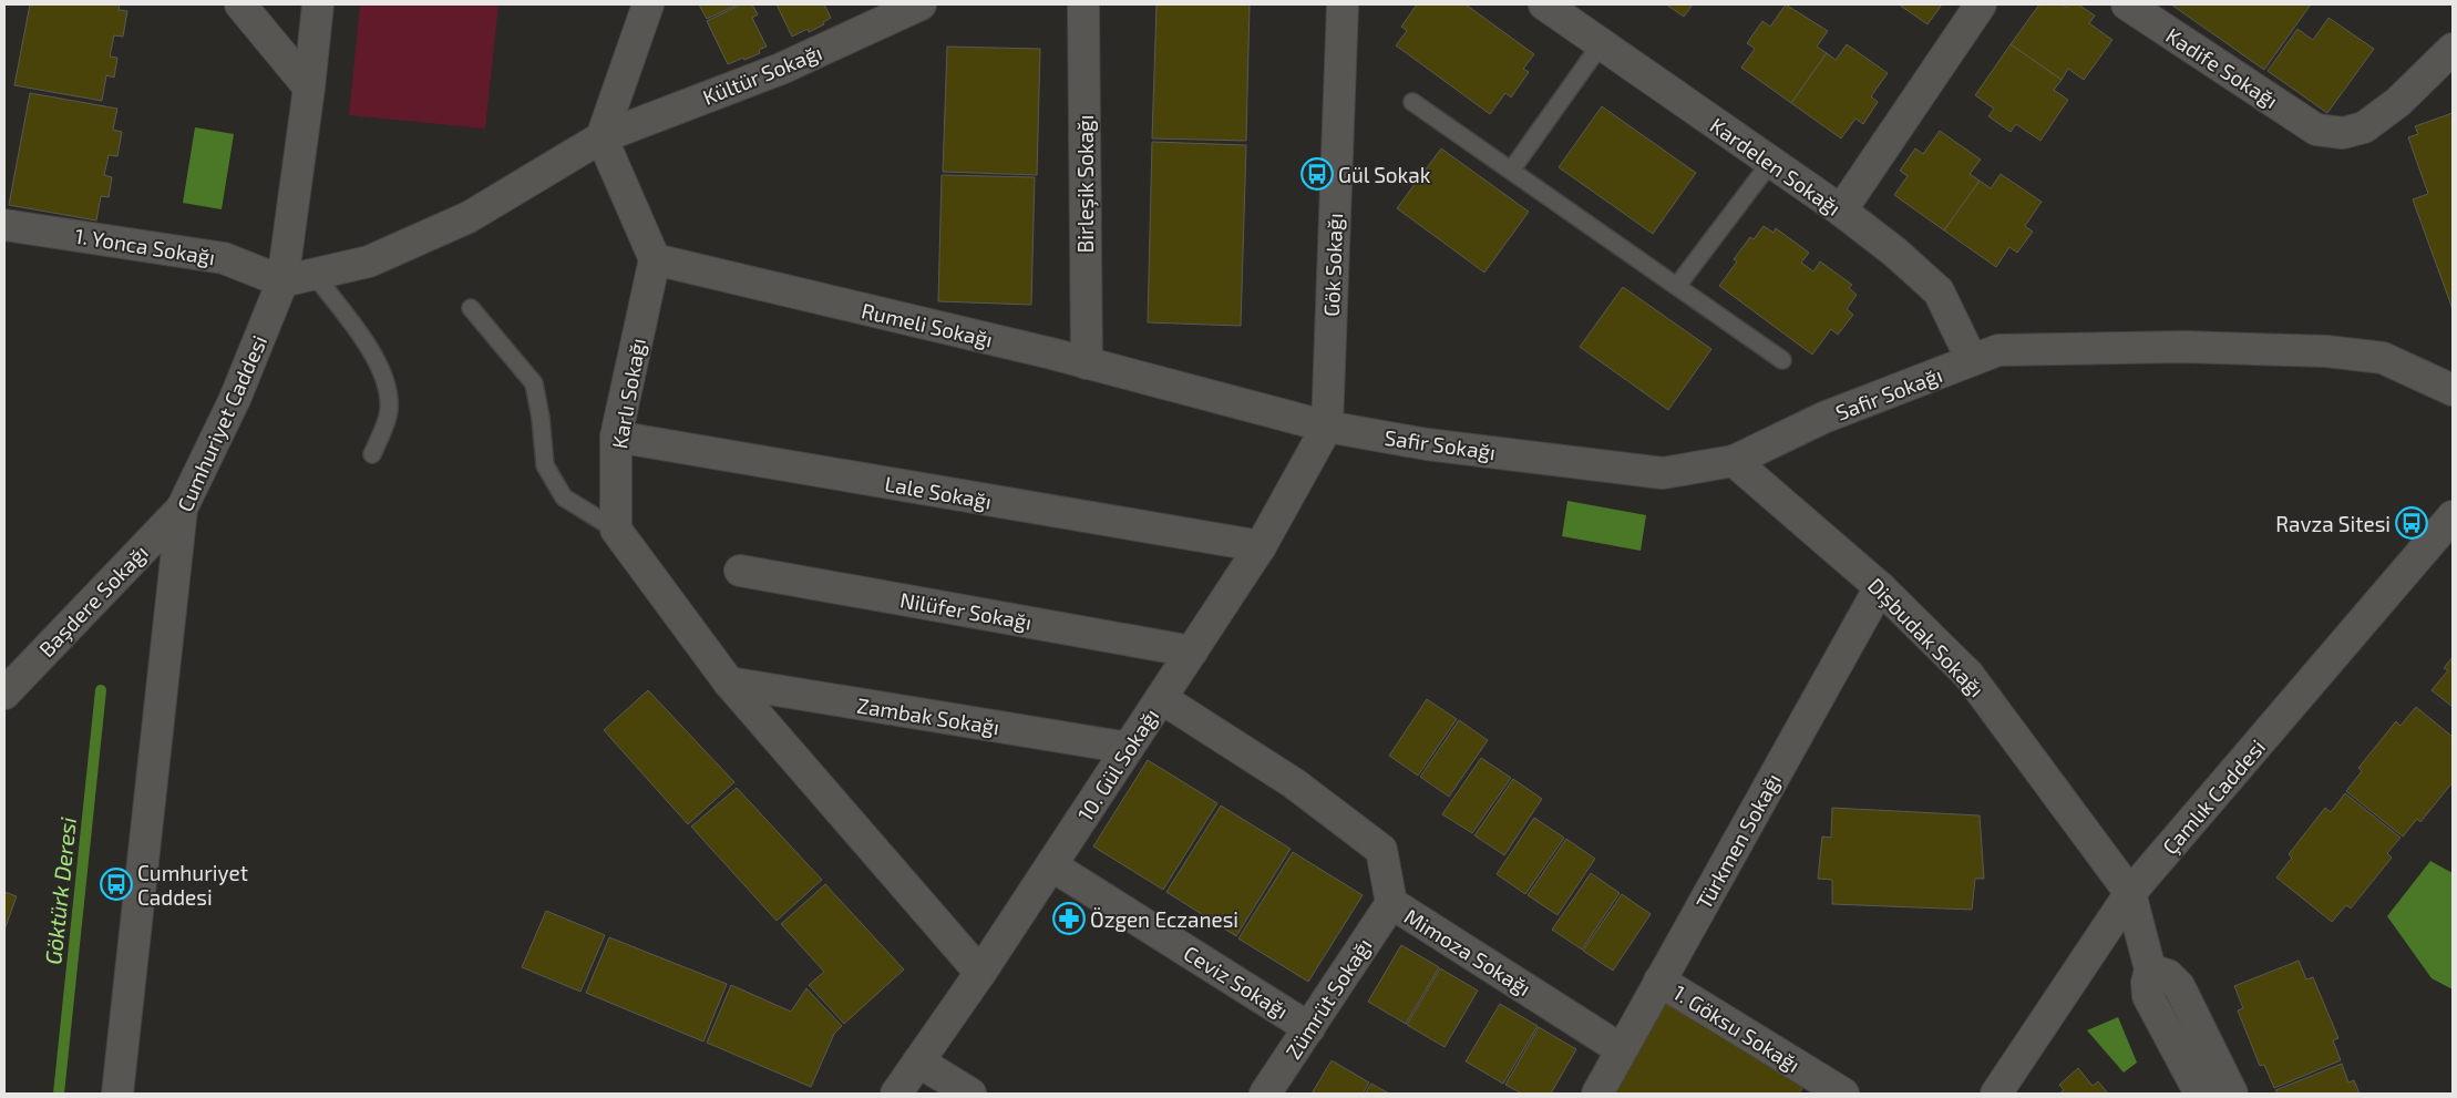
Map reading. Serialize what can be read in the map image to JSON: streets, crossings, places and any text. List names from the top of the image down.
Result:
{
  "streets": {
    "street": [
      "Kadife Sokağı",
      "Kültür Sokağı",
      "Kardelen Sokağı",
      "Birleşik Sokağı",
      "1. Yonca Sokağı",
      "Gök Sokağı",
      "Rumeli Sokağı",
      "Karlı Sokağı",
      "Safir Sokağı",
      "Cumhuriyet Caddesi",
      "Lale Sokağı",
      "Başdere Sokağı",
      "Nilüfer Sokağı",
      "Dişbudak Sokağı",
      "Zambak Sokağı",
      "10. Gül Sokağı",
      "Çamlık Caddesi",
      "Türkmen Sokağı",
      "Mimoza Sokağı",
      "Ceviz Sokağı",
      "Zümrüt Sokağı",
      "1. Göksu Sokağı"
    ]
  },
  "crossings": [
    ["Kardelen Sokağı", "Safir Sokağı"],
    ["Birleşik Sokağı", "Rumeli Sokağı"],
    ["1. Yonca Sokağı", "Cumhuriyet Caddesi"],
    ["Gök Sokağı", "Rumeli Sokağı"],
    ["Gök Sokağı", "Safir Sokağı"],
    ["Gök Sokağı", "10. Gül Sokağı"],
    ["Rumeli Sokağı", "Karlı Sokağı"],
    ["Rumeli Sokağı", "Safir Sokağı"],
    ["Rumeli Sokağı", "10. Gül Sokağı"],
    ["Karlı Sokağı", "Lale Sokağı"],
    ["Safir Sokağı", "Dişbudak Sokağı"],
    ["Safir Sokağı", "10. Gül Sokağı"],
    ["Cumhuriyet Caddesi", "Başdere Sokağı"],
    ["Lale Sokağı", "10. Gül Sokağı"],
    ["Nilüfer Sokağı", "10. Gül Sokağı"],
    ["Dişbudak Sokağı", "Çamlık Caddesi"],
    ["Dişbudak Sokağı", "Türkmen Sokağı"],
    ["Zambak Sokağı", "10. Gül Sokağı"],
    ["10. Gül Sokağı", "Mimoza Sokağı"],
    ["10. Gül Sokağı", "Ceviz Sokağı"],
    ["Türkmen Sokağı", "Mimoza Sokağı"],
    ["Türkmen Sokağı", "1. Göksu Sokağı"],
    ["Mimoza Sokağı", "Zümrüt Sokağı"],
    ["Ceviz Sokağı", "Zümrüt Sokağı"]
  ],
  "water": ["Göktürk Deresi"],
  "places": {
    "bus stop": ["Gül Sokak", "Ravza Sitesi", "Cumhuriyet Caddesi"],
    "pharmacy": ["Özgen Eczanesi"]
  }
}
